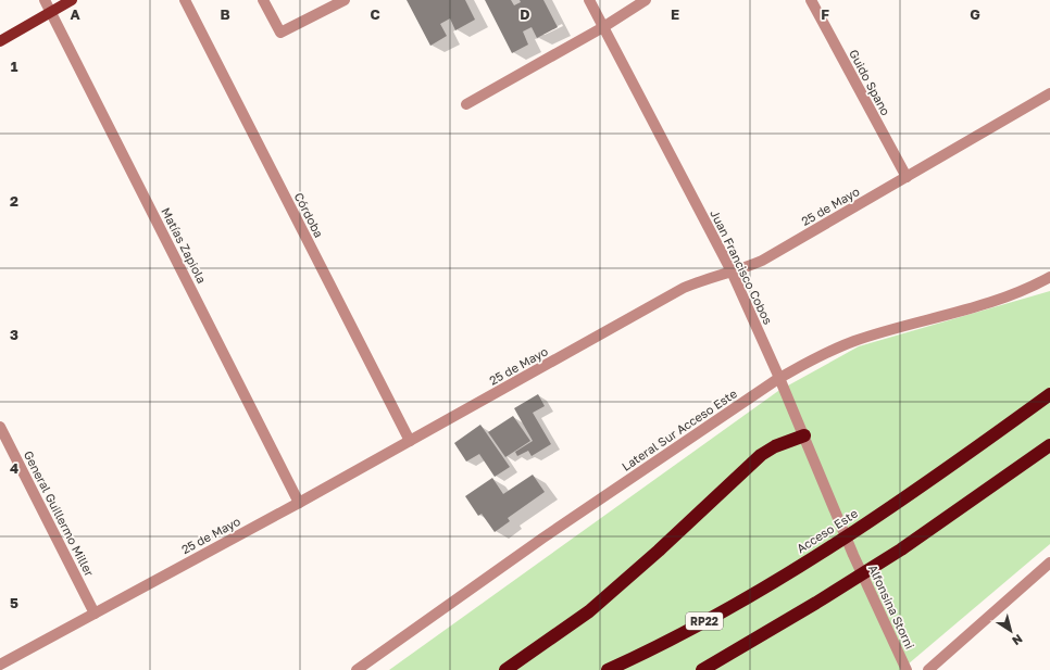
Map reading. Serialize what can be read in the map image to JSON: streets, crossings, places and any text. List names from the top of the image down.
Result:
{
  "streets": {
    "highway": ["Acceso Este", "RP22"],
    "street": [
      "Guido Spano",
      "25 de Mayo",
      "Córdoba",
      "Matías Zapiola",
      "Juan Francisco Cobos",
      "Lateral Sur Acceso Este",
      "General Guillermo Miller",
      "Alfonsina Storni"
    ]
  },
  "crossings": [
    ["Guido Spano", "25 de Mayo"],
    ["25 de Mayo", "Córdoba"],
    ["25 de Mayo", "Matías Zapiola"],
    ["25 de Mayo", "Juan Francisco Cobos"],
    ["25 de Mayo", "General Guillermo Miller"],
    ["Juan Francisco Cobos", "Lateral Sur Acceso Este"],
    ["Juan Francisco Cobos", "Alfonsina Storni"]
  ],
  "north": "bottom right",
  "grid": {
    "columns": [
      "A",
      "B",
      "C",
      "D",
      "E",
      "F",
      "G"
    ],
    "rows": [
      "1",
      "2",
      "3",
      "4",
      "5"
    ]
  }
}
